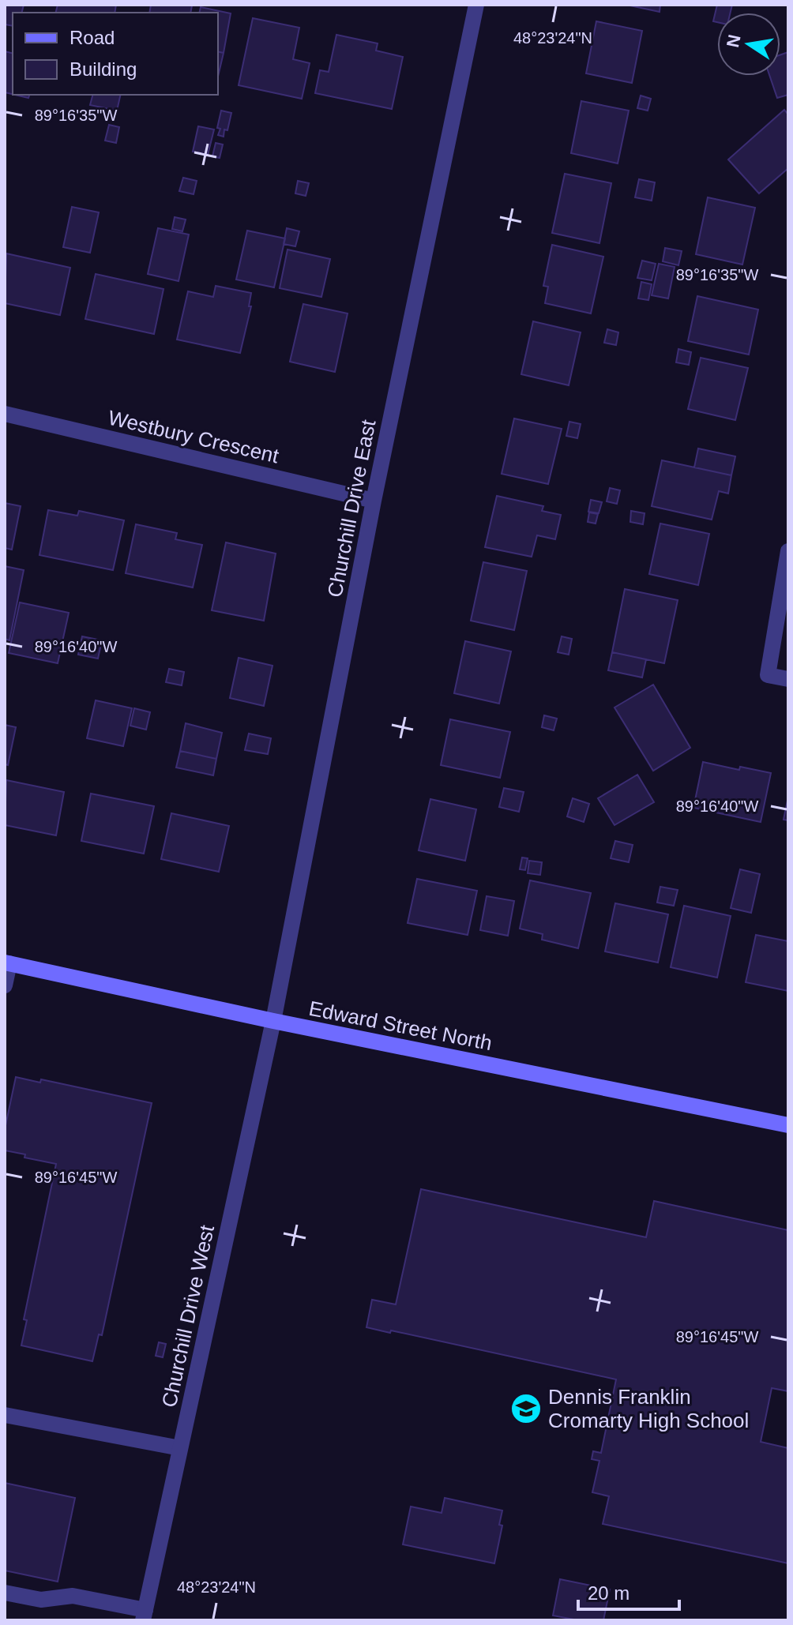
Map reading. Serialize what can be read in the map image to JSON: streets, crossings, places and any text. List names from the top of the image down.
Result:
{
  "streets": {
    "main road": ["Edward Street North"],
    "street": ["Westbury Crescent", "Churchill Drive East", "Churchill Drive West"]
  },
  "crossings": [
    ["Westbury Crescent", "Churchill Drive East"],
    ["Churchill Drive East", "Edward Street North"],
    ["Churchill Drive East", "Churchill Drive West"],
    ["Edward Street North", "Churchill Drive West"]
  ],
  "places": {
    "school or university": ["Dennis Franklin Cromarty High School"]
  },
  "legend": ["Road", "Building"],
  "scale_bar": "20 m",
  "north": "left",
  "coordinates": [
    "48°23'24\"N",
    "89°16'35\"W",
    "89°16'40\"W",
    "89°16'45\"W"
  ]
}
